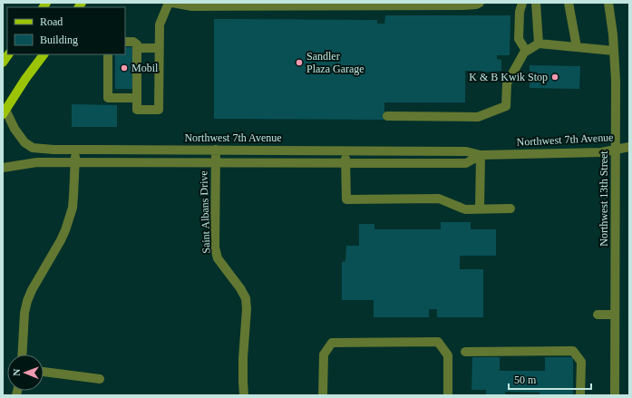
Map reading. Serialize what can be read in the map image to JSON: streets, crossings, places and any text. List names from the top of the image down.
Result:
{
  "streets": {
    "street": ["Northwest 7th Avenue", "Northwest 13th Street", "Saint Albans Drive"]
  },
  "crossings": [
    ["Northwest 7th Avenue", "Northwest 13th Street"],
    ["Northwest 7th Avenue", "Saint Albans Drive"]
  ],
  "places": ["Sandler Plaza Garage", "Mobil", "K & B Kwik Stop"],
  "legend": ["Road", "Building"],
  "scale_bar": "50 m",
  "north": "left"
}
